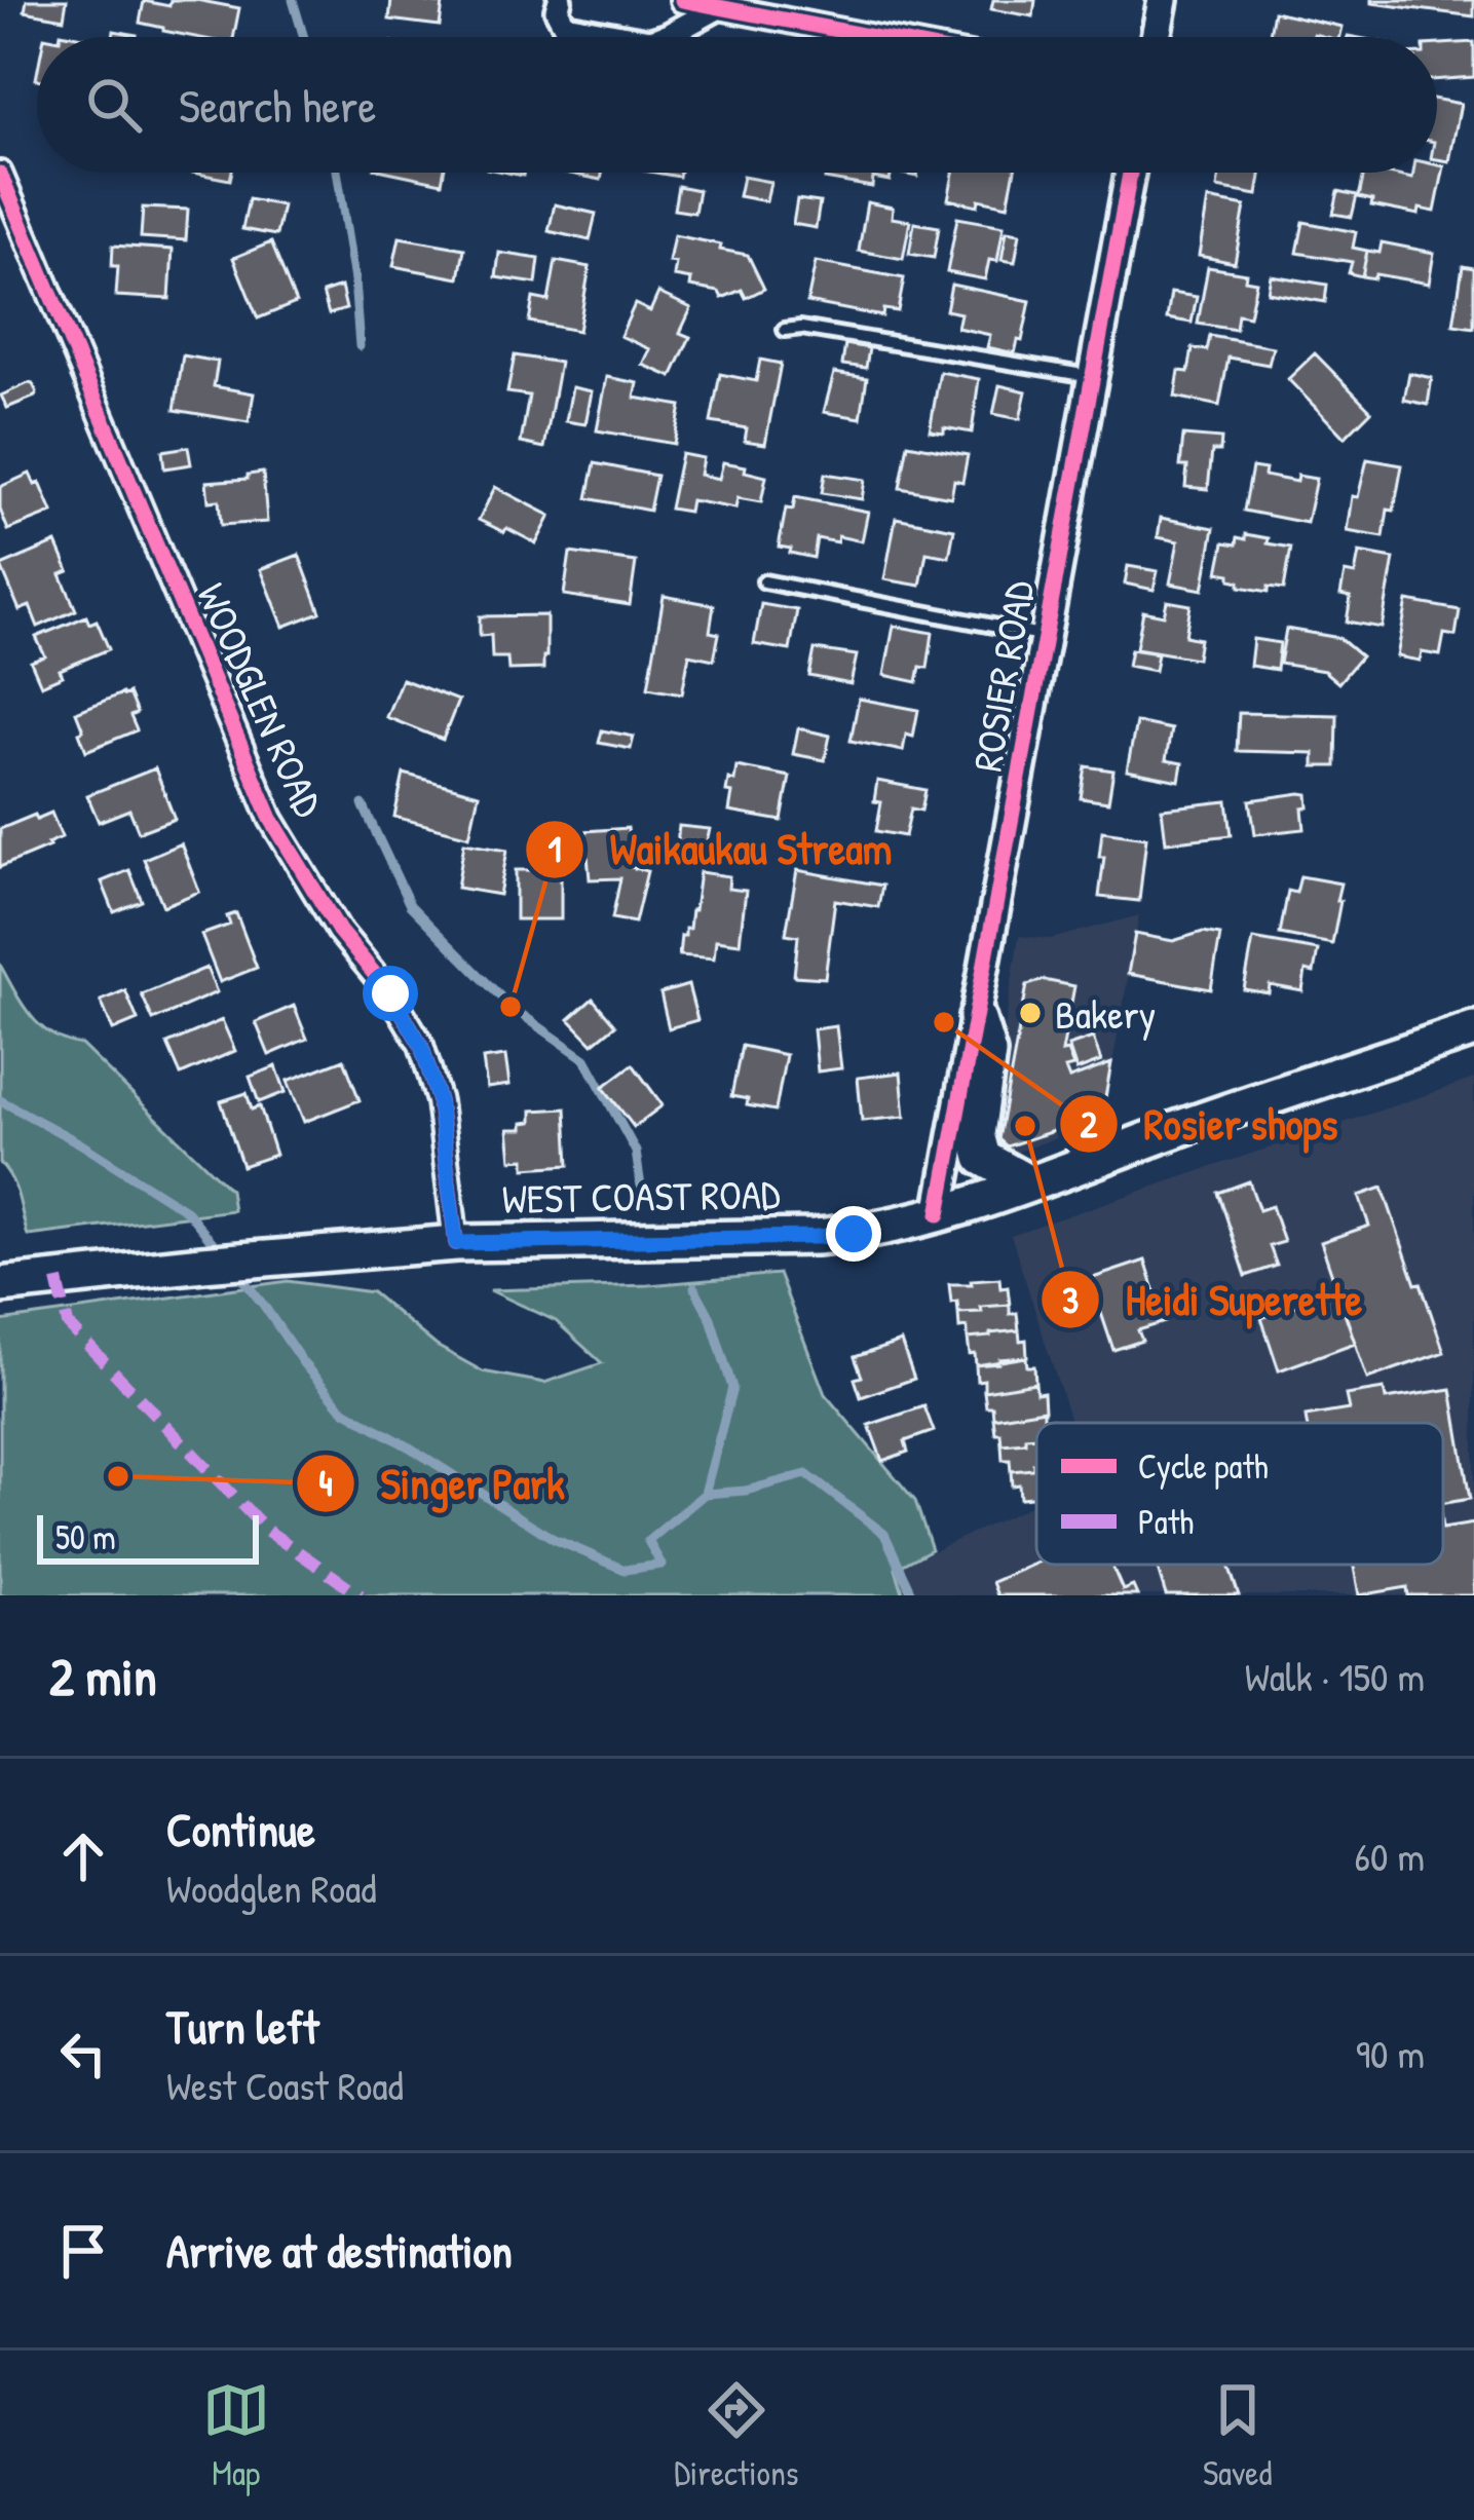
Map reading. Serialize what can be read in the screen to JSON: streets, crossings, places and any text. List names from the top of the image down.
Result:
{
  "streets": {
    "main road": ["WEST COAST ROAD"],
    "street": ["ROSIER ROAD", "WOODGLEN ROAD"]
  },
  "crossings": [
    ["ROSIER ROAD", "WEST COAST ROAD"],
    ["WOODGLEN ROAD", "WEST COAST ROAD"]
  ],
  "places": [
    "Waikaukau Stream",
    "Bakery",
    "Rosier shops",
    "Heidi Superette",
    "Singer Park"
  ],
  "legend": ["Cycle path", "Path"],
  "scale_bar": "50 m",
  "page": {
    "search": "Search here",
    "scale": "50 m",
    "heading": ["2 min", "Walk · 150 m"],
    "list": [
      ["Continue", "Woodglen Road", "60 m"],
      ["Turn left", "West Coast Road", "90 m"],
      "Arrive at destination"
    ],
    "nav": ["Map", "Directions", "Saved"]
  }
}
